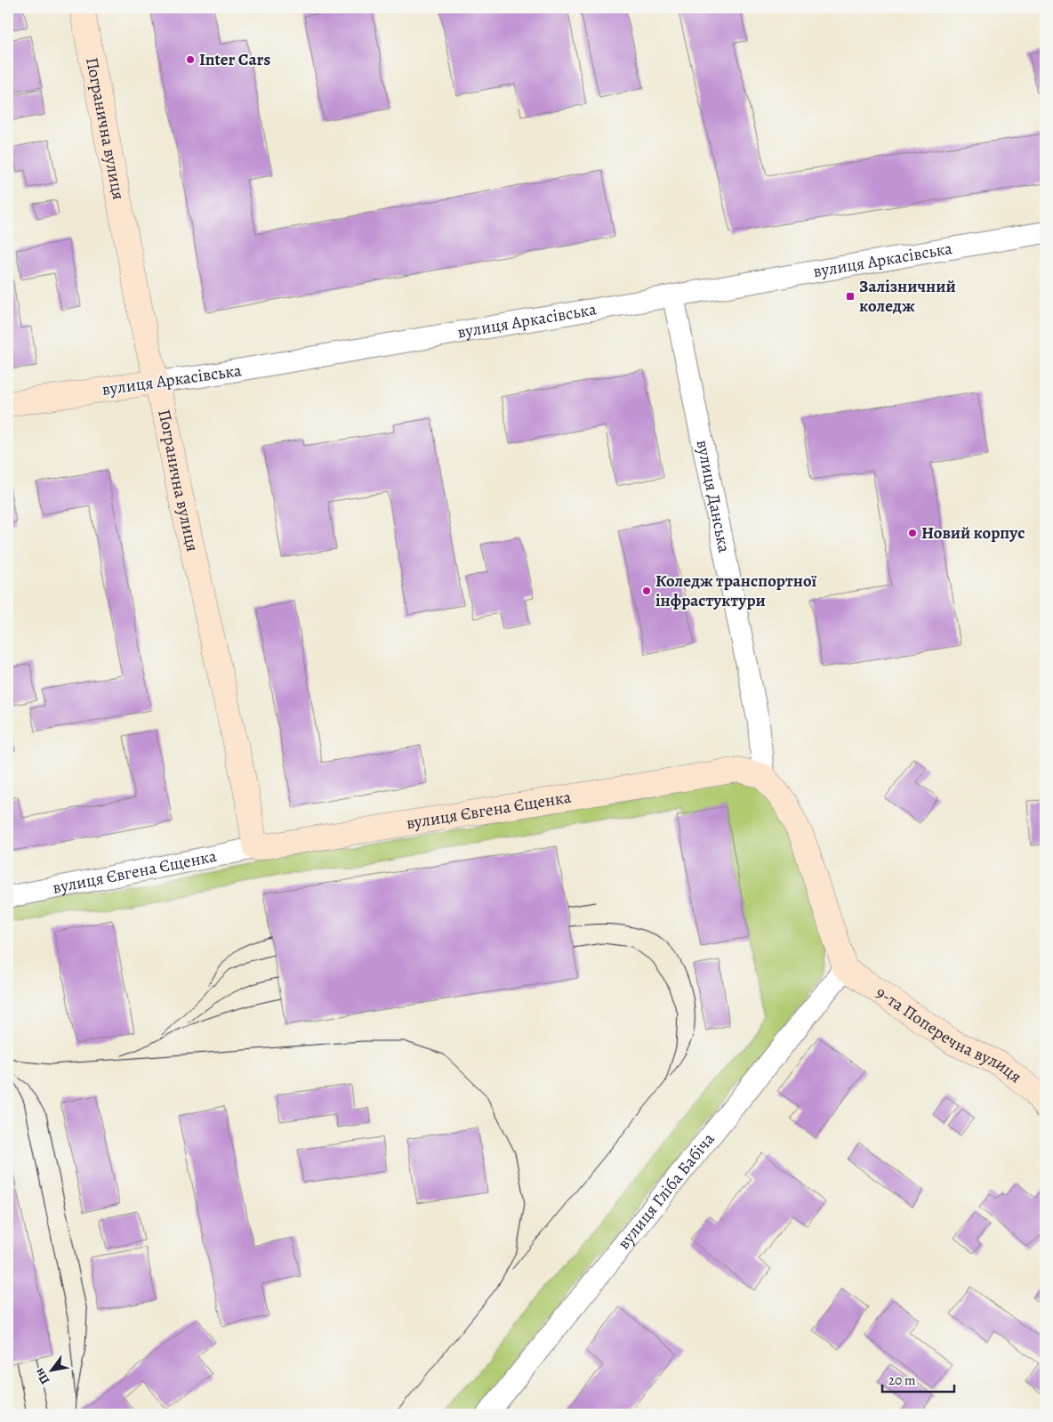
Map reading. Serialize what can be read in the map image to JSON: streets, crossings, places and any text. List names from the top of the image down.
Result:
{
  "streets": {
    "street": [
      "Погранична вулиця",
      "вулиця Аркасівська",
      "вулиця Данська",
      "вулиця Євгена Єщенка",
      "9-та Поперечна вулиця",
      "вулиця Гліба Бабіча"
    ]
  },
  "crossings": [
    ["Погранична вулиця", "вулиця Аркасівська"],
    ["Погранична вулиця", "вулиця Євгена Єщенка"],
    ["вулиця Аркасівська", "вулиця Данська"],
    ["вулиця Данська", "вулиця Євгена Єщенка"],
    ["9-та Поперечна вулиця", "вулиця Гліба Бабіча"]
  ],
  "places": {
    "other": ["Inter Cars", "Новий корпус", "Коледж транспортної інфрастуктури"],
    "transit": ["Залізничний коледж"]
  },
  "scale_bar": "20 m",
  "north": "bottom left"
}
